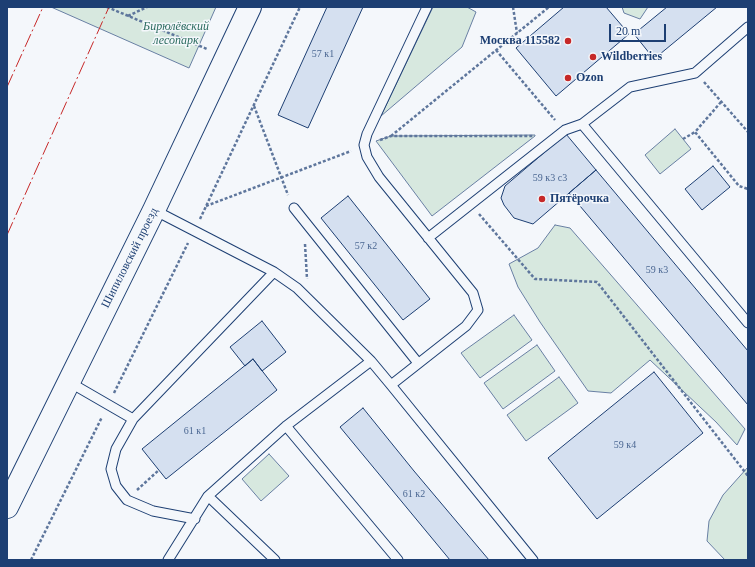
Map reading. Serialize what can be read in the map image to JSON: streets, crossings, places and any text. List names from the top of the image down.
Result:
{
  "streets": {
    "main road": ["Шипиловский проезд"]
  },
  "parks": ["Бирюлёвский лесопарк"],
  "places": [
    "Москва 115582",
    "Wildberries",
    "Ozon",
    "Пятёрочка"
  ],
  "house_numbers": [
    "57 к1",
    "59 к3 с3",
    "57 к2",
    "59 к3",
    "61 к1",
    "59 к4",
    "61 к2"
  ],
  "scale_bar": "20 m"
}
